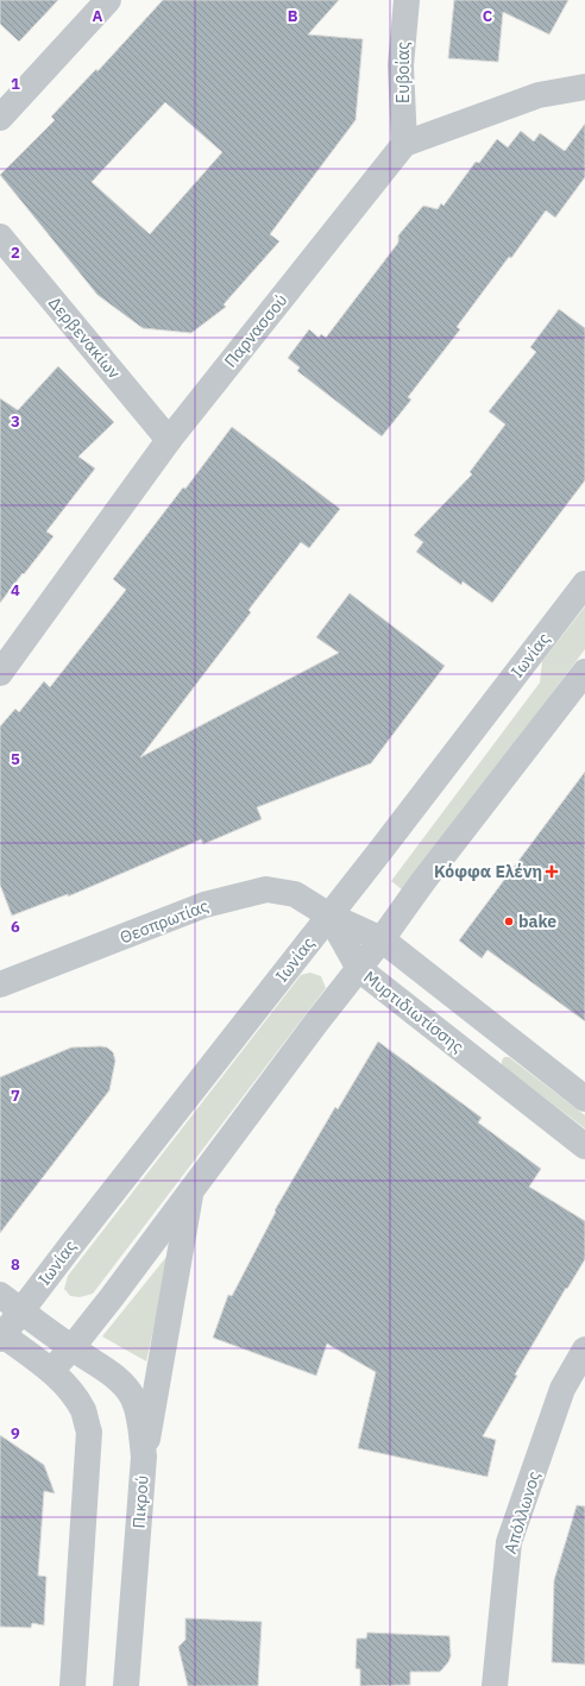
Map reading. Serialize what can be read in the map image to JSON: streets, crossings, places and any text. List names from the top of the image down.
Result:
{
  "streets": {
    "street": [
      "Ευβοίας",
      "Παρνασσού",
      "Δερβενακίων",
      "Ιωνίας",
      "Θεσπρωτίας",
      "Μυρτιδιωτίσσης",
      "Πικρού",
      "Απόλλωνος"
    ]
  },
  "crossings": [
    ["Ευβοίας", "Παρνασσού"],
    ["Παρνασσού", "Δερβενακίων"],
    ["Ιωνίας", "Θεσπρωτίας"],
    ["Ιωνίας", "Μυρτιδιωτίσσης"],
    ["Ιωνίας", "Πικρού"],
    ["Θεσπρωτίας", "Μυρτιδιωτίσσης"]
  ],
  "places": {
    "health": ["Κόφφα Ελένη"],
    "other": ["bake"]
  },
  "grid": {
    "columns": ["A", "B", "C"],
    "rows": [
      "1",
      "2",
      "3",
      "4",
      "5",
      "6",
      "7",
      "8",
      "9"
    ]
  }
}
